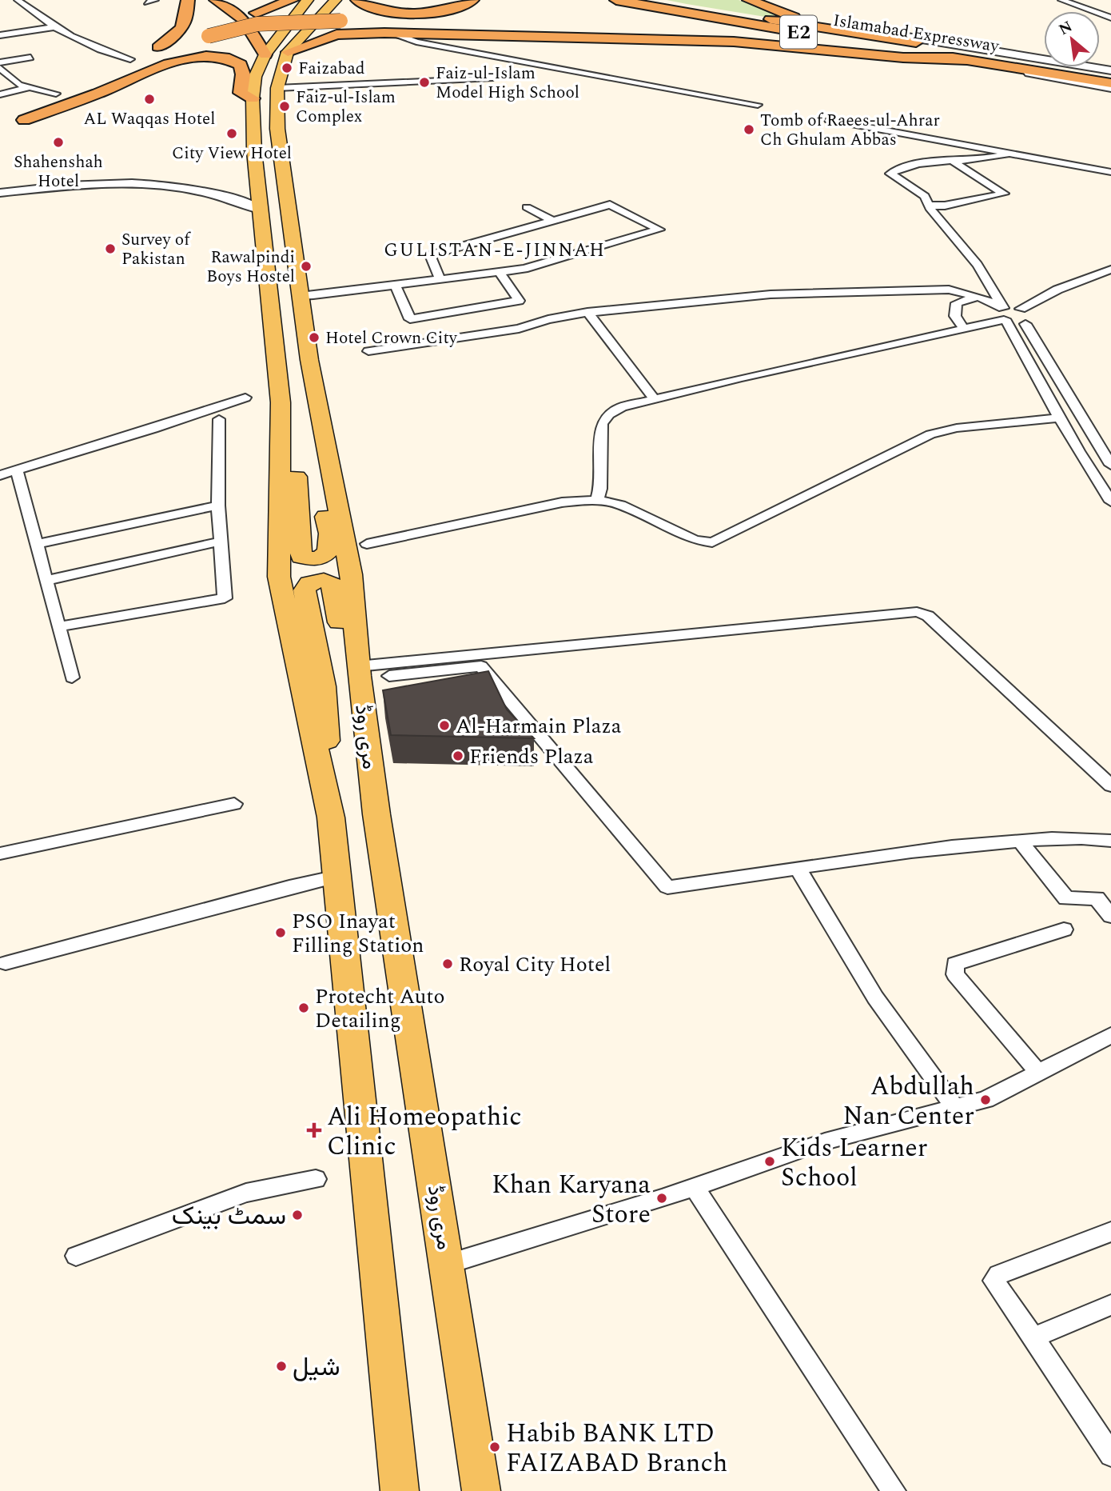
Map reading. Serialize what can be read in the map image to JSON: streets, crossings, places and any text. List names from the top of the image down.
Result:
{
  "streets": {
    "highway": ["E2", "Islamabad Expressway"],
    "main road": ["مری روڈ"]
  },
  "districts": ["GULISTAN-E-JINNAH"],
  "places": {
    "other": [
      "Faizabad",
      "Faiz-ul-Islam Model High School",
      "AL Waqqas Hotel",
      "Faiz-ul-Islam Complex",
      "Tomb of Raees-ul-Ahrar Ch Ghulam Abbas",
      "City View Hotel",
      "Shahenshah Hotel",
      "Survey of Pakistan",
      "Rawalpindi Boys Hostel",
      "Hotel Crown City",
      "Al-Harmain Plaza",
      "Friends Plaza",
      "PSO Inayat Filling Station",
      "Royal City Hotel",
      "Protecht Auto Detailing",
      "Abdullah Nan Center",
      "Kids Learner School",
      "Khan Karyana Store",
      "سمٹ بینک",
      "شیل",
      "Habib BANK LTD FAIZABAD Branch"
    ],
    "health": ["Ali Homeopathic Clinic"]
  },
  "north": "top left"
}
